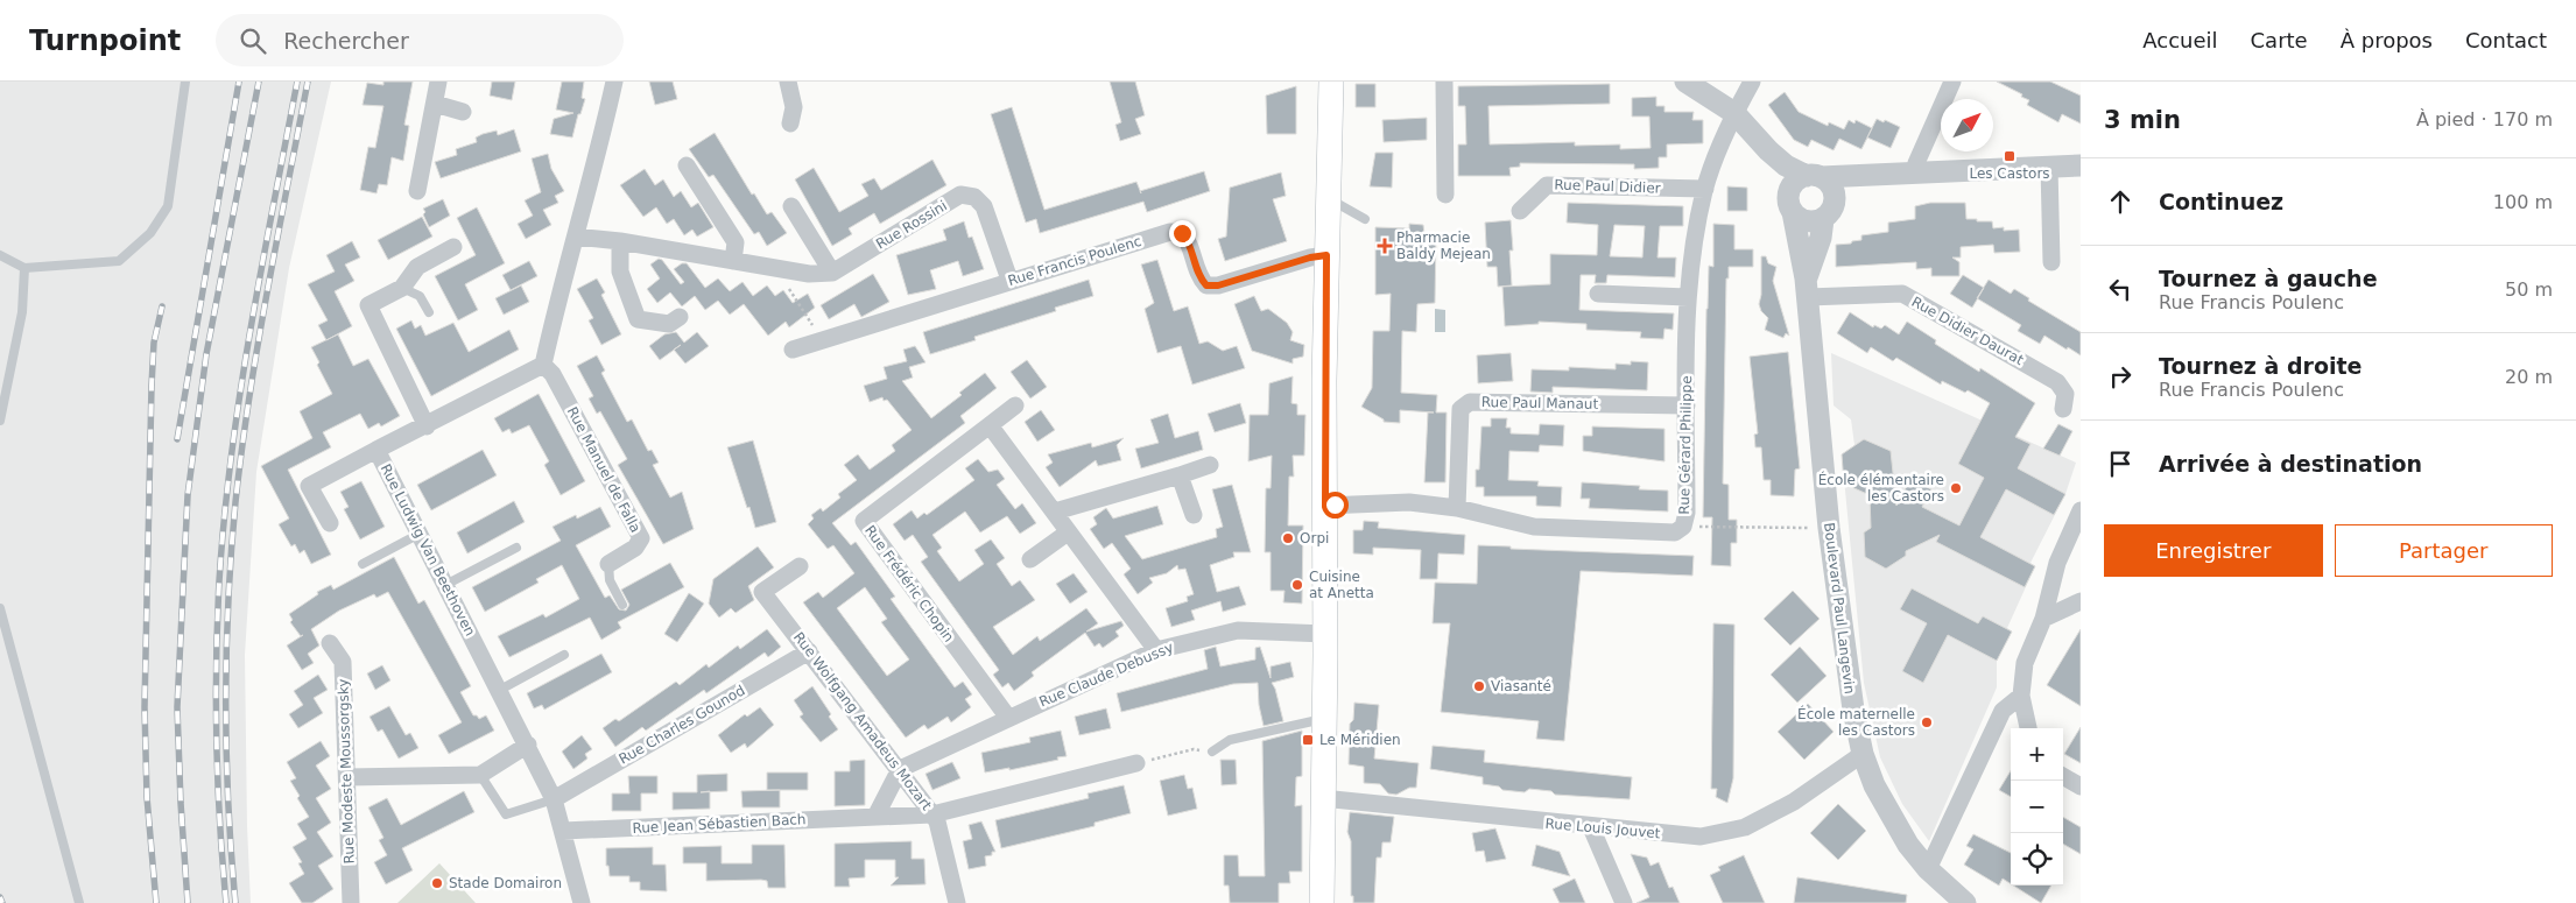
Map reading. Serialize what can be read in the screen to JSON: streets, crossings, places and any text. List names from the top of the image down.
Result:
{
  "streets": {
    "street": [
      "Rue Paul Didier",
      "Rue Rossini",
      "Rue Francis Poulenc",
      "Rue Didier Daurat",
      "Rue Paul Manaut",
      "Rue Gérard Philippe",
      "Rue Manuel de Falla",
      "Rue Ludwig Van Beethoven",
      "Rue Frédéric Chopin",
      "Boulevard Paul Langevin",
      "Rue Claude Debussy",
      "Rue Wolfgang Amadeus Mozart",
      "Rue Charles Gounod",
      "Rue Modeste Moussorgsky",
      "Rue Jean Sébastien Bach",
      "Rue Louis Jouvet"
    ]
  },
  "crossings": [
    ["Rue Paul Didier", "Rue Gérard Philippe"],
    ["Rue Rossini", "Rue Francis Poulenc"],
    ["Rue Didier Daurat", "Boulevard Paul Langevin"],
    ["Rue Paul Manaut", "Rue Gérard Philippe"],
    ["Rue Gérard Philippe", "Boulevard Paul Langevin"],
    ["Rue Manuel de Falla", "Rue Ludwig Van Beethoven"],
    ["Rue Ludwig Van Beethoven", "Rue Charles Gounod"],
    ["Rue Ludwig Van Beethoven", "Rue Jean Sébastien Bach"],
    ["Rue Frédéric Chopin", "Rue Claude Debussy"],
    ["Boulevard Paul Langevin", "Rue Louis Jouvet"],
    ["Rue Claude Debussy", "Rue Wolfgang Amadeus Mozart"],
    ["Rue Wolfgang Amadeus Mozart", "Rue Charles Gounod"],
    ["Rue Wolfgang Amadeus Mozart", "Rue Jean Sébastien Bach"]
  ],
  "places": {
    "transit": ["Les Castors", "Le Méridien"],
    "health": ["Pharmacie Baldy Mejean"],
    "other": [
      "École élémentaire les Castors",
      "Orpi",
      "Cuisine at Anetta",
      "Viasanté",
      "École maternelle les Castors",
      "Stade Domairon"
    ]
  },
  "north": "top right",
  "page": {
    "header": "Turnpoint",
    "search": "Rechercher",
    "nav": [
      "Accueil",
      "Carte",
      "À propos",
      "Contact"
    ],
    "heading": ["3 min", "À pied · 170 m"],
    "list": [
      ["Continuez", "100 m"],
      ["Tournez à gauche", "Rue Francis Poulenc", "50 m"],
      ["Tournez à droite", "Rue Francis Poulenc", "20 m"],
      "Arrivée à destination"
    ],
    "buttons": ["Enregistrer", "Partager"],
    "map_buttons": ["+", "−"]
  }
}
